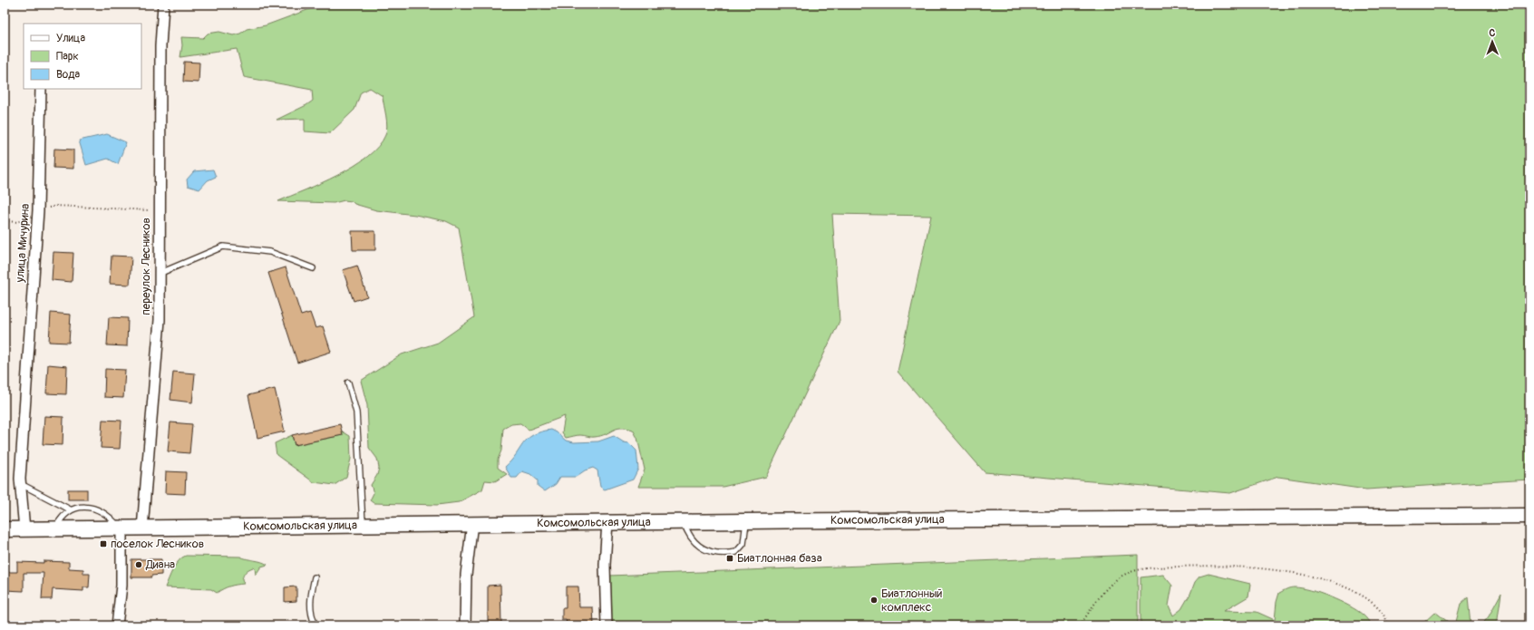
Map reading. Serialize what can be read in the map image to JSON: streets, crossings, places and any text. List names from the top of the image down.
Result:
{
  "streets": {
    "main road": ["Комсомольская улица"],
    "street": ["улица Мичурина", "переулок Лесников"]
  },
  "crossings": [
    ["улица Мичурина", "Комсомольская улица"],
    ["переулок Лесников", "Комсомольская улица"]
  ],
  "places": {
    "transit": ["поселок Лесников", "Биатлонная база"],
    "other": ["Диана", "Биатлонный комплекс"]
  },
  "legend": ["Улица", "Парк", "Вода"],
  "north": "top"
}
